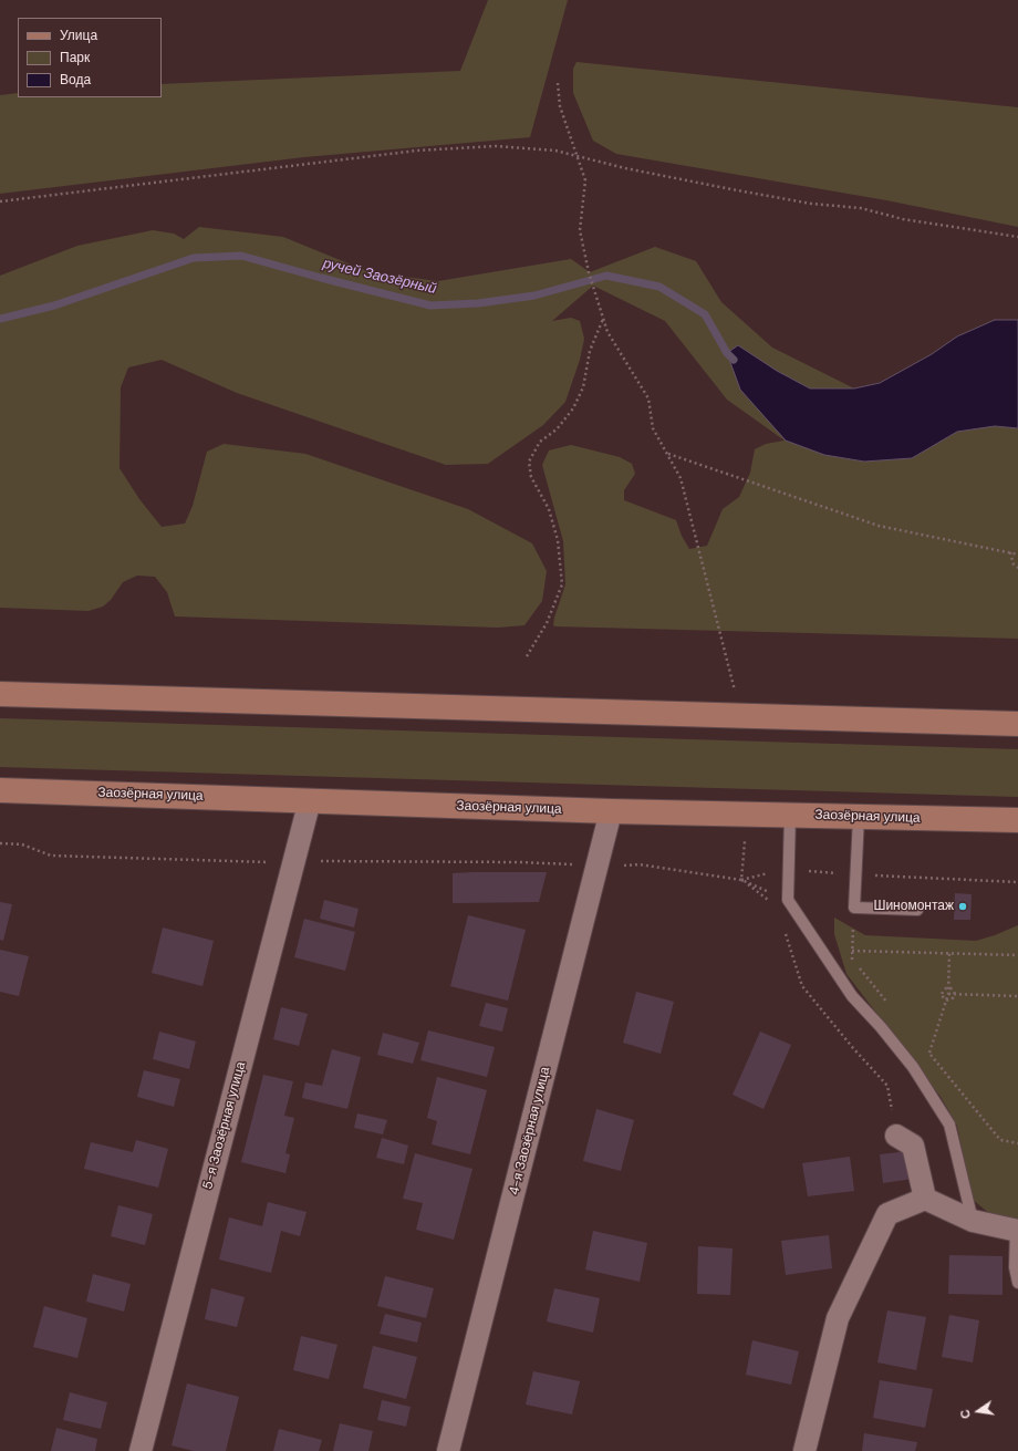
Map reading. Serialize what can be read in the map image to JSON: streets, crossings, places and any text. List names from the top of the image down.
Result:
{
  "streets": {
    "main road": ["Заозёрная улица"],
    "street": ["5-я Заозёрная улица", "4-я Заозёрная улица"]
  },
  "crossings": [
    ["Заозёрная улица", "5-я Заозёрная улица"],
    ["Заозёрная улица", "4-я Заозёрная улица"]
  ],
  "water": ["ручей Заозёрный"],
  "places": ["Шиномонтаж"],
  "legend": ["Улица", "Парк", "Вода"],
  "north": "left"
}
